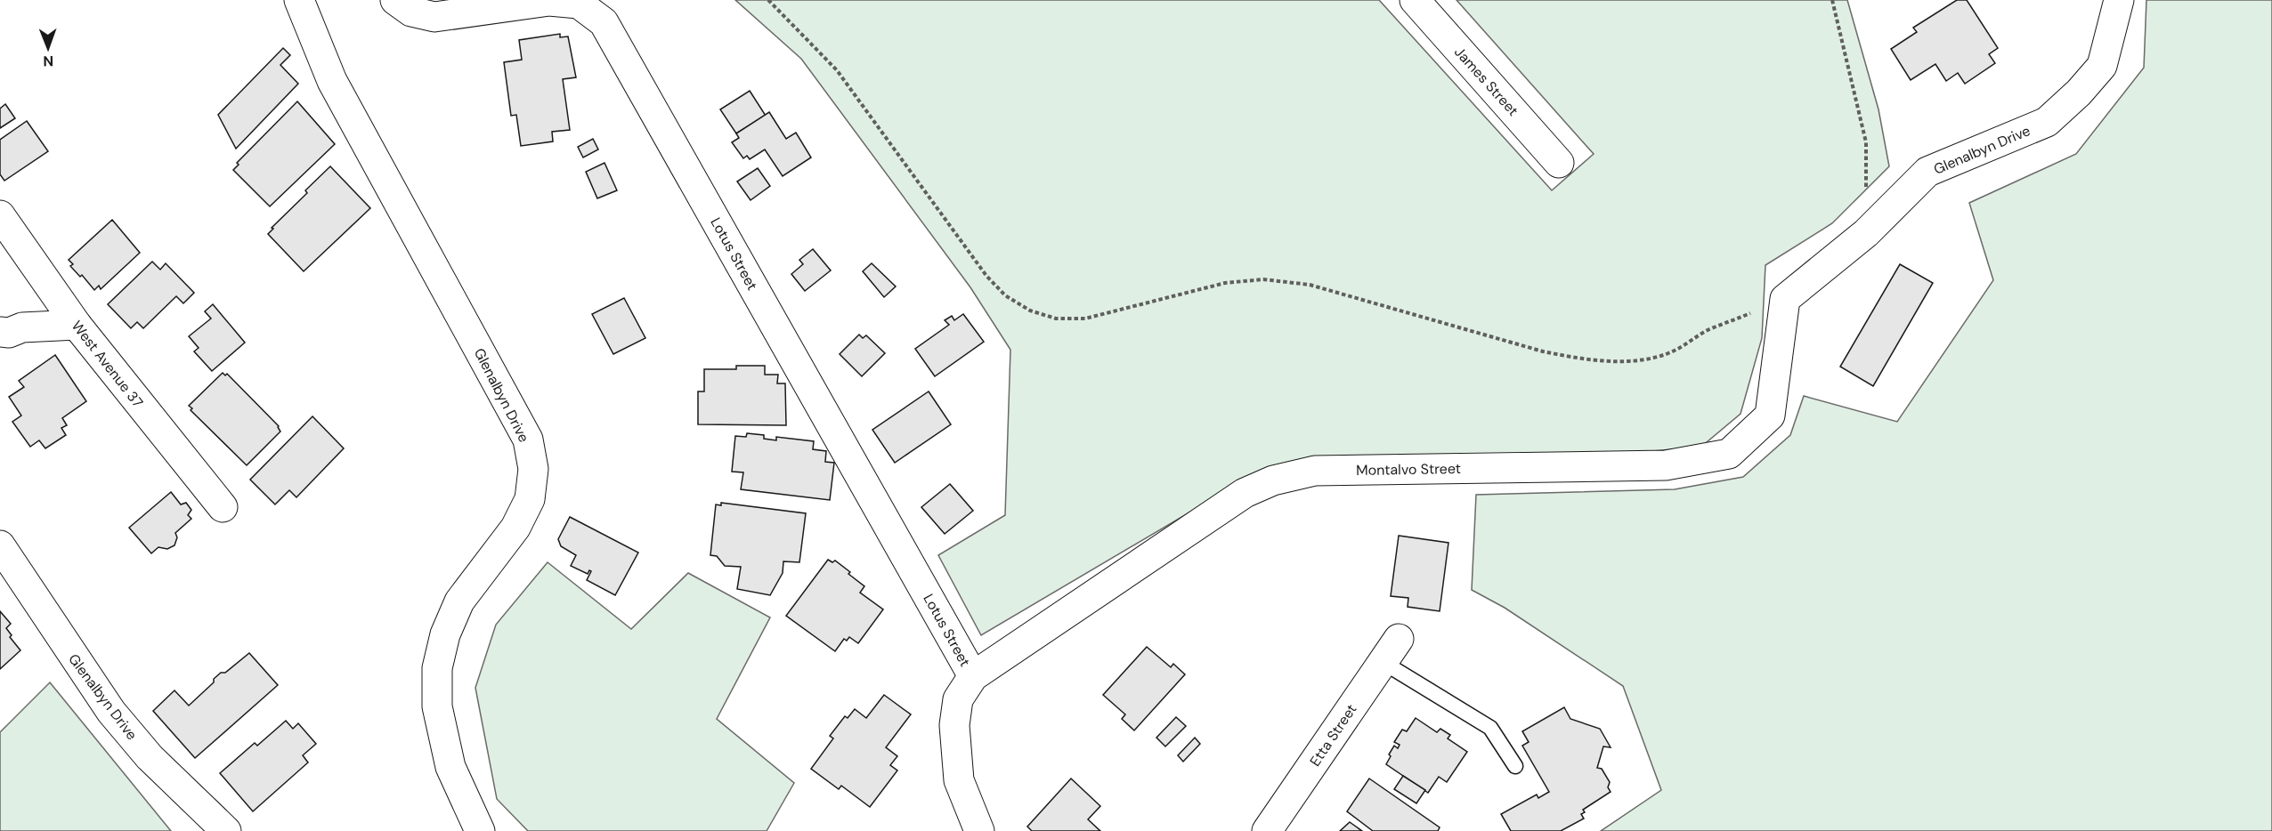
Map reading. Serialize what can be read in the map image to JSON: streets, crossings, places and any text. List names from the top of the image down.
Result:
{
  "streets": {
    "street": [
      "James Street",
      "Glenalbyn Drive",
      "Lotus Street",
      "West Avenue 37",
      "Montalvo Street",
      "Etta Street"
    ]
  },
  "crossings": [
    ["Glenalbyn Drive", "Montalvo Street"],
    ["Lotus Street", "Montalvo Street"]
  ],
  "north": "bottom"
}
